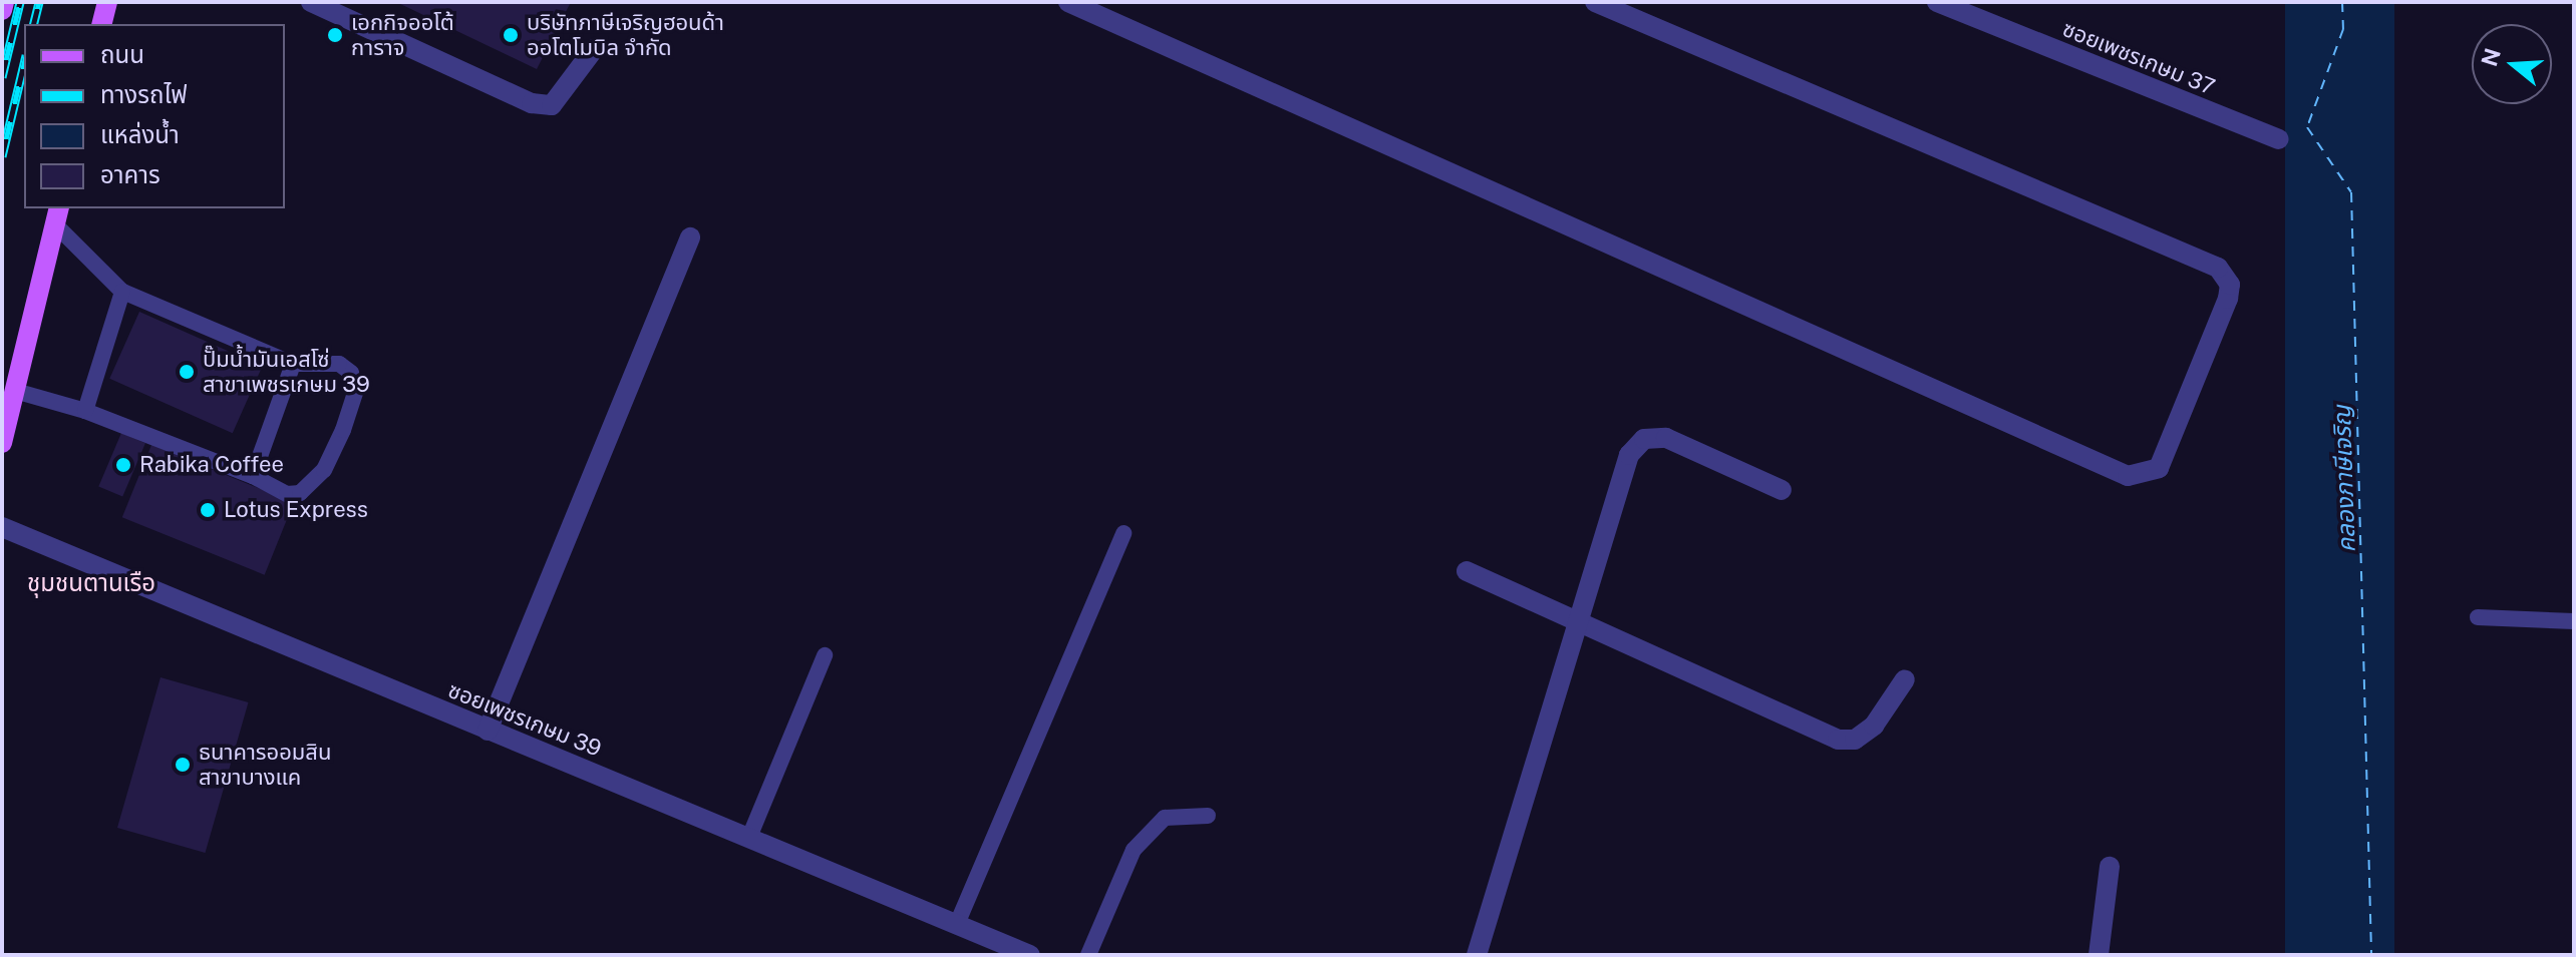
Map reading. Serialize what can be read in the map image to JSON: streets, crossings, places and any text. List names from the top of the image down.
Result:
{
  "streets": {
    "street": ["ซอยเพชรเกษม 37", "ซอยเพชรเกษม 39"]
  },
  "districts": ["ชุมชนตานเรือ"],
  "water": ["คลองภาษีเจริญ"],
  "places": [
    "เอกกิจออโต้ การาจ",
    "บริษัทภาษีเจริญฮอนด้า ออโตโมบิล จำกัด",
    "ปั๊มน้ำมันเอสโซ่ สาขาเพชรเกษม 39",
    "Rabika Coffee",
    "Lotus Express",
    "ธนาคารออมสิน สาขาบางแค"
  ],
  "legend": [
    "ถนน",
    "ทางรถไฟ",
    "แหล่งน้ำ",
    "อาคาร"
  ],
  "north": "left"
}
